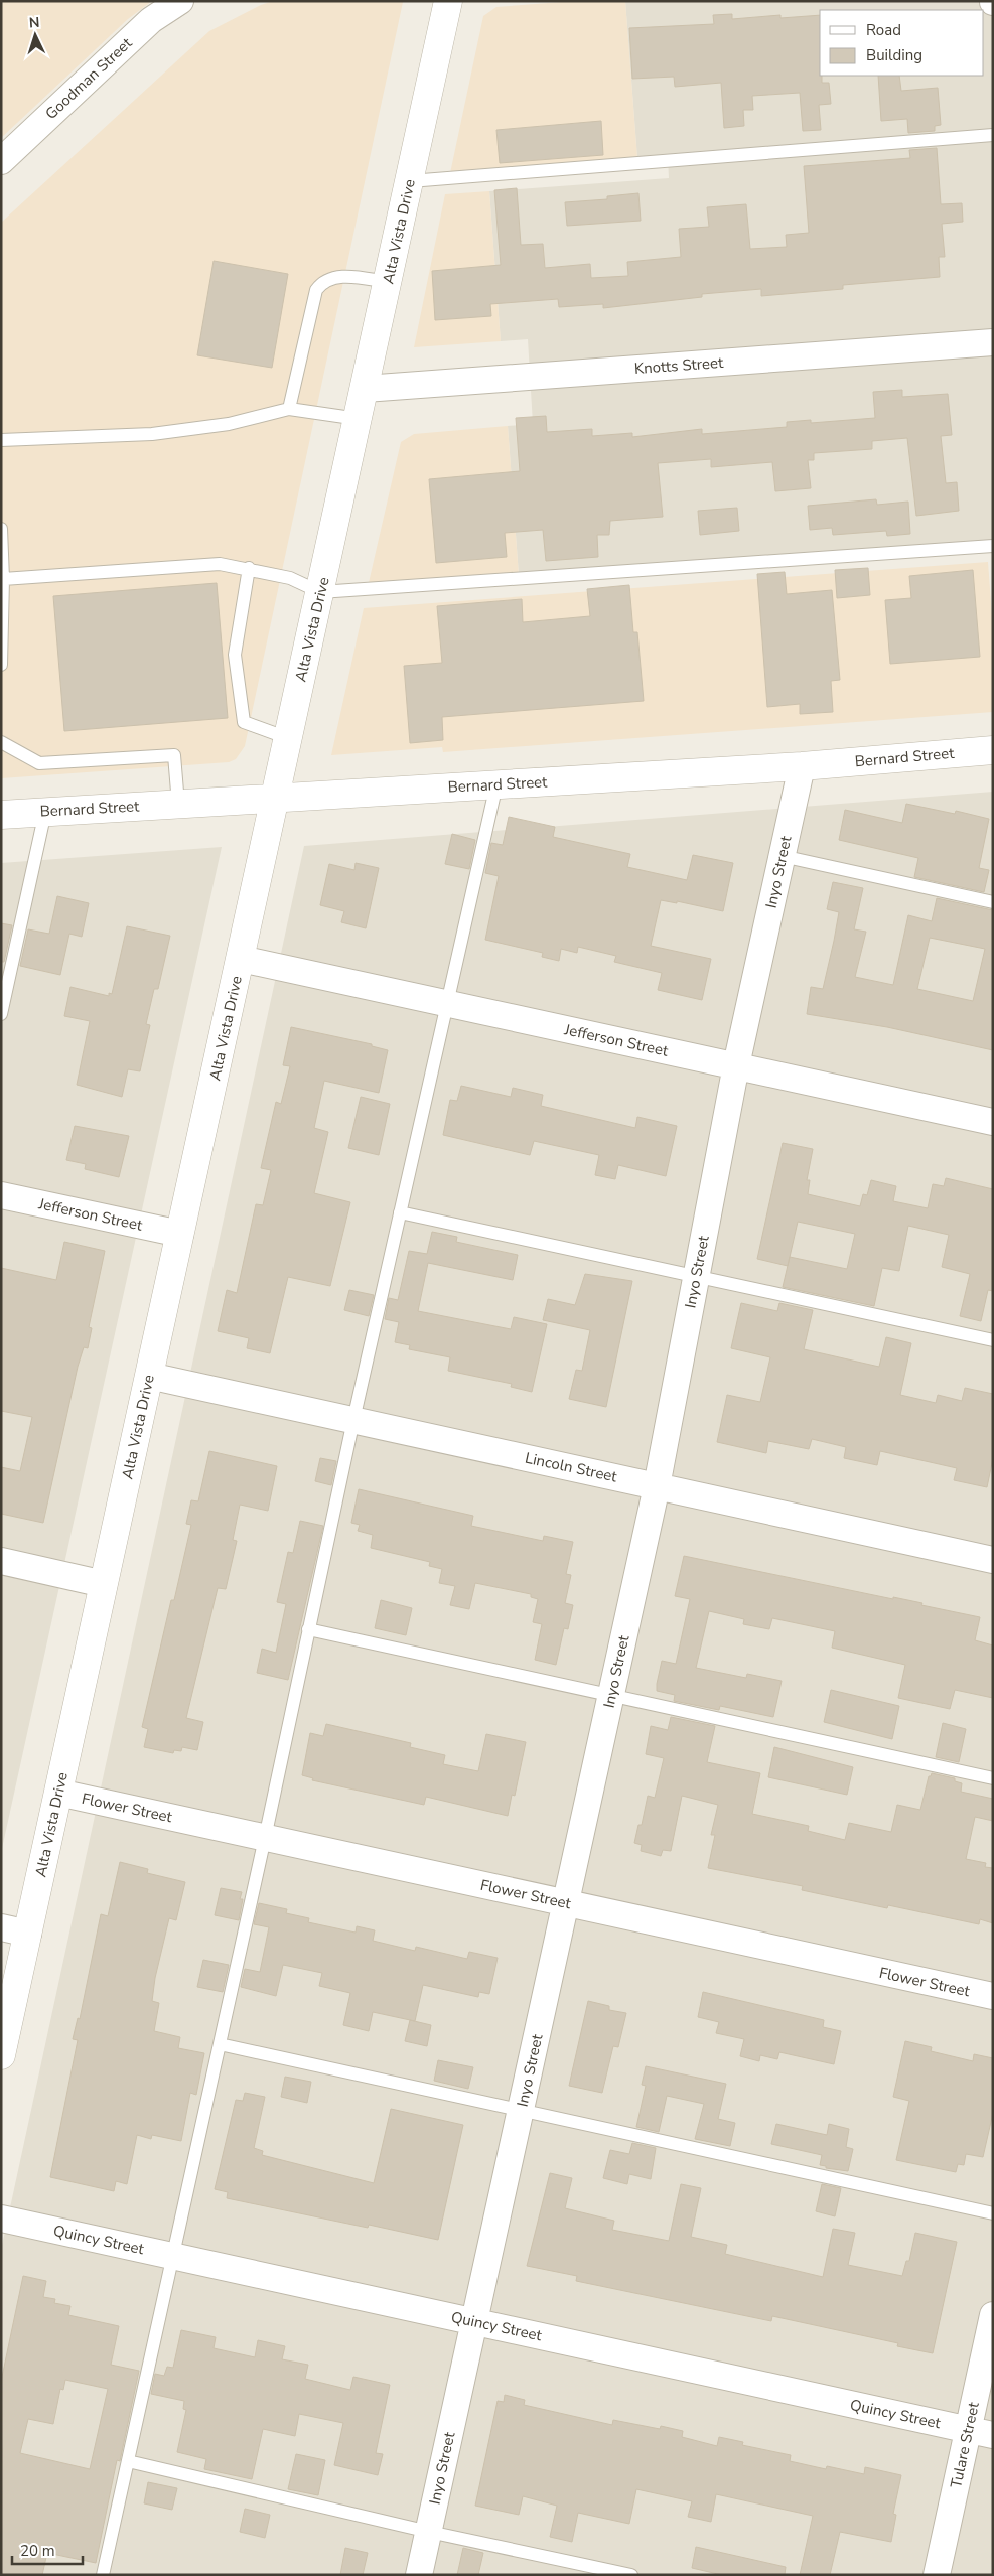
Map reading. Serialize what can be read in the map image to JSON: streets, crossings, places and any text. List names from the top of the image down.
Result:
{
  "streets": {
    "street": [
      "Goodman Street",
      "Alta Vista Drive",
      "Knotts Street",
      "Bernard Street",
      "Inyo Street",
      "Jefferson Street",
      "Lincoln Street",
      "Flower Street",
      "Quincy Street",
      "Tulare Street"
    ]
  },
  "crossings": [
    ["Alta Vista Drive", "Knotts Street"],
    ["Alta Vista Drive", "Bernard Street"],
    ["Alta Vista Drive", "Jefferson Street"],
    ["Alta Vista Drive", "Lincoln Street"],
    ["Alta Vista Drive", "Flower Street"],
    ["Bernard Street", "Inyo Street"],
    ["Inyo Street", "Jefferson Street"],
    ["Inyo Street", "Lincoln Street"],
    ["Inyo Street", "Flower Street"],
    ["Inyo Street", "Quincy Street"],
    ["Quincy Street", "Tulare Street"]
  ],
  "legend": ["Road", "Building"],
  "scale_bar": "20 m",
  "north": "top"
}
